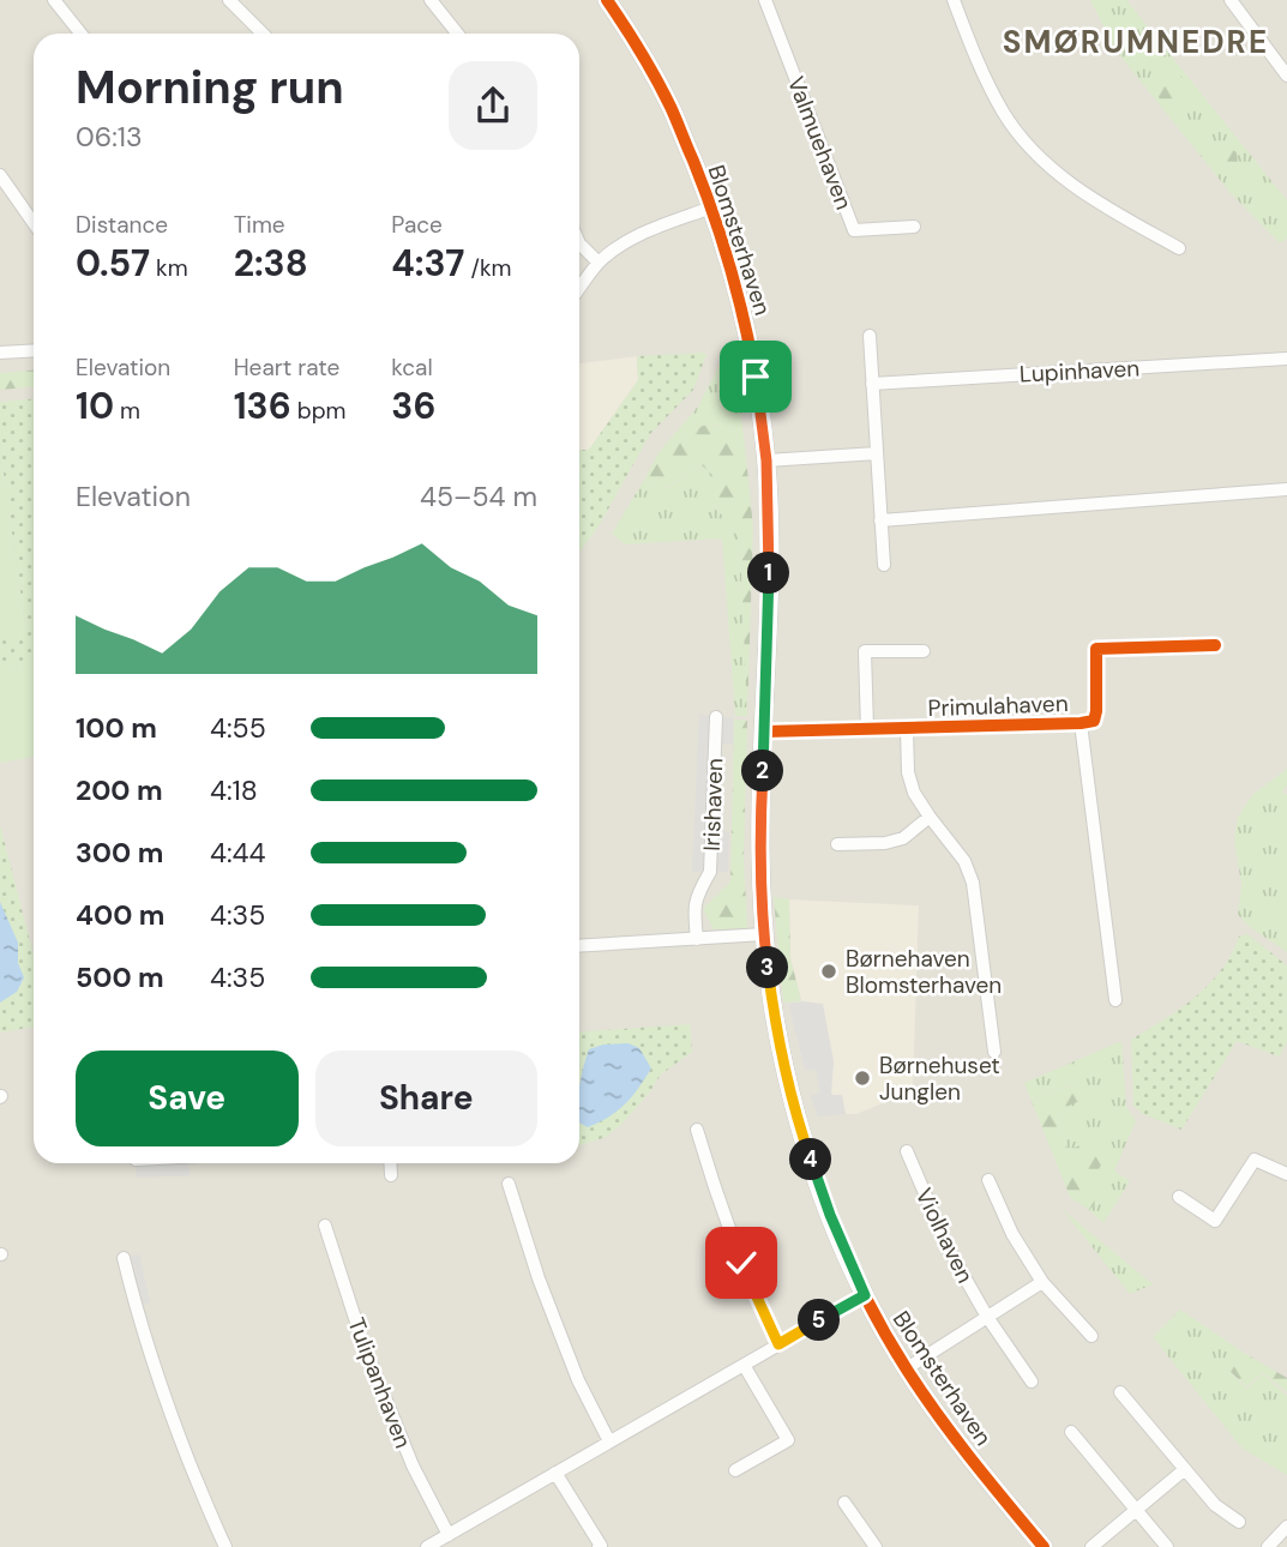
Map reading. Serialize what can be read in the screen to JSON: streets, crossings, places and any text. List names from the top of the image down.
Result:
{
  "streets": {
    "street": [
      "Valmuehaven",
      "Blomsterhaven",
      "Lupinhaven",
      "Primulahaven",
      "Irishaven",
      "Violhaven",
      "Tulipanhaven"
    ]
  },
  "crossings": [
    ["Blomsterhaven", "Primulahaven"]
  ],
  "districts": ["SMØRUMNEDRE"],
  "places": ["Børnehaven Blomsterhaven", "Børnehuset Junglen"],
  "page": {
    "heading": ["Morning run", "06:13"],
    "stats": [
      ["Distance", "0.57 km"],
      ["Time", "2:38"],
      ["Pace", "4:37 /km"],
      ["Elevation", "10 m"],
      ["Heart rate", "136 bpm"],
      ["kcal", "36"]
    ],
    "chart": ["Elevation", "45–54 m"],
    "pins": [
      "1",
      "2",
      "3",
      "4",
      "5"
    ],
    "list": [
      {
        "name": "100 m",
        "note": "4:55"
      },
      {
        "name": "200 m",
        "note": "4:18"
      },
      {
        "name": "300 m",
        "note": "4:44"
      },
      {
        "name": "400 m",
        "note": "4:35"
      },
      {
        "name": "500 m",
        "note": "4:35"
      }
    ],
    "buttons": ["Save", "Share"]
  }
}
